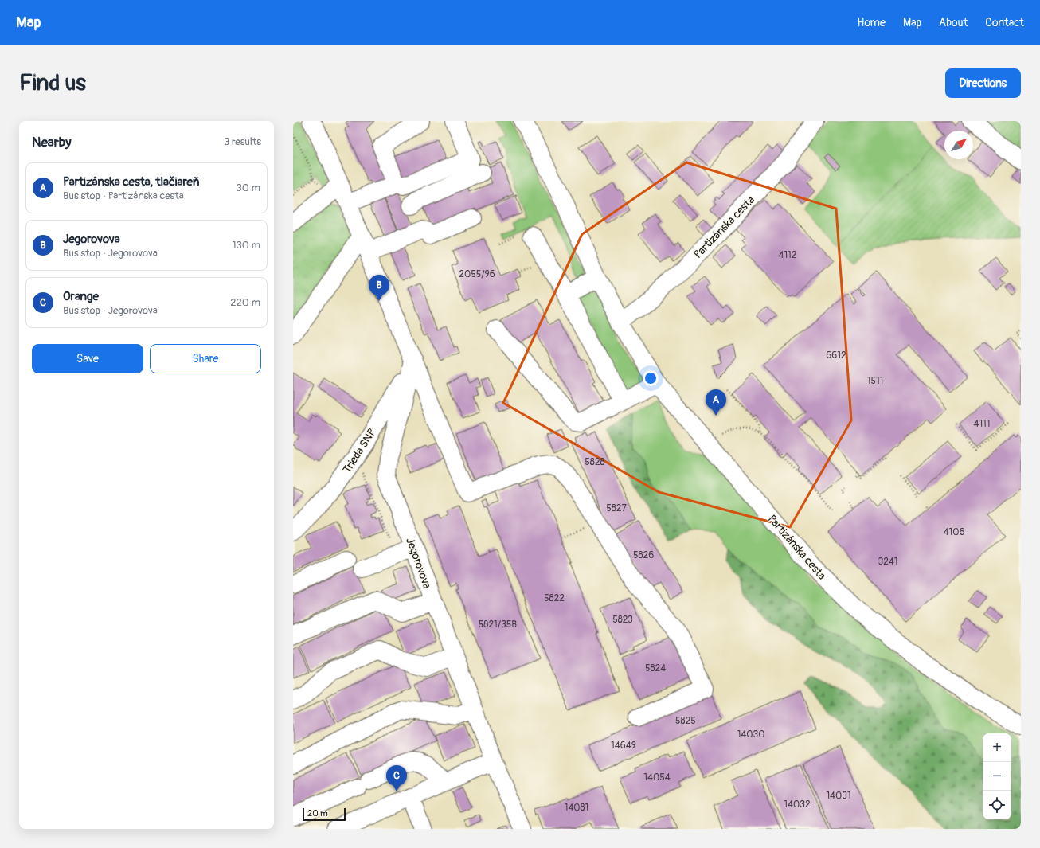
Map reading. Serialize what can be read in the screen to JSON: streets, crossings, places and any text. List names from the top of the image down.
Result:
{
  "streets": {
    "street": ["Partizánska cesta", "Trieda SNP", "Jegorovova"]
  },
  "crossings": [
    ["Trieda SNP", "Jegorovova"]
  ],
  "house_numbers": [
    "4112",
    "2055/96",
    "6612",
    "1511",
    "4111",
    "5828",
    "5827",
    "4106",
    "5826",
    "3241",
    "5822",
    "5823",
    "5821/35B",
    "5824",
    "5825",
    "14030",
    "14649",
    "14054",
    "14031",
    "14032",
    "14081"
  ],
  "scale_bar": "20 m",
  "north": "top right",
  "page": {
    "header": "Map",
    "nav": [
      "Home",
      "Map",
      "About",
      "Contact"
    ],
    "buttons": [
      "Directions",
      ["Save", "Share"]
    ],
    "title": "Find us",
    "heading": ["Nearby", "3 results"],
    "list": [
      {
        "mark": "A",
        "name": "Partizánska cesta, tlačiareň",
        "note": "Bus stop · Partizánska cesta",
        "value": "30 m"
      },
      {
        "mark": "B",
        "name": "Jegorovova",
        "note": "Bus stop · Jegorovova",
        "value": "130 m"
      },
      {
        "mark": "C",
        "name": "Orange",
        "note": "Bus stop · Jegorovova",
        "value": "220 m"
      }
    ],
    "pins": ["B", "A", "C"],
    "map_buttons": ["+", "−"],
    "scale": "20 m"
  }
}
